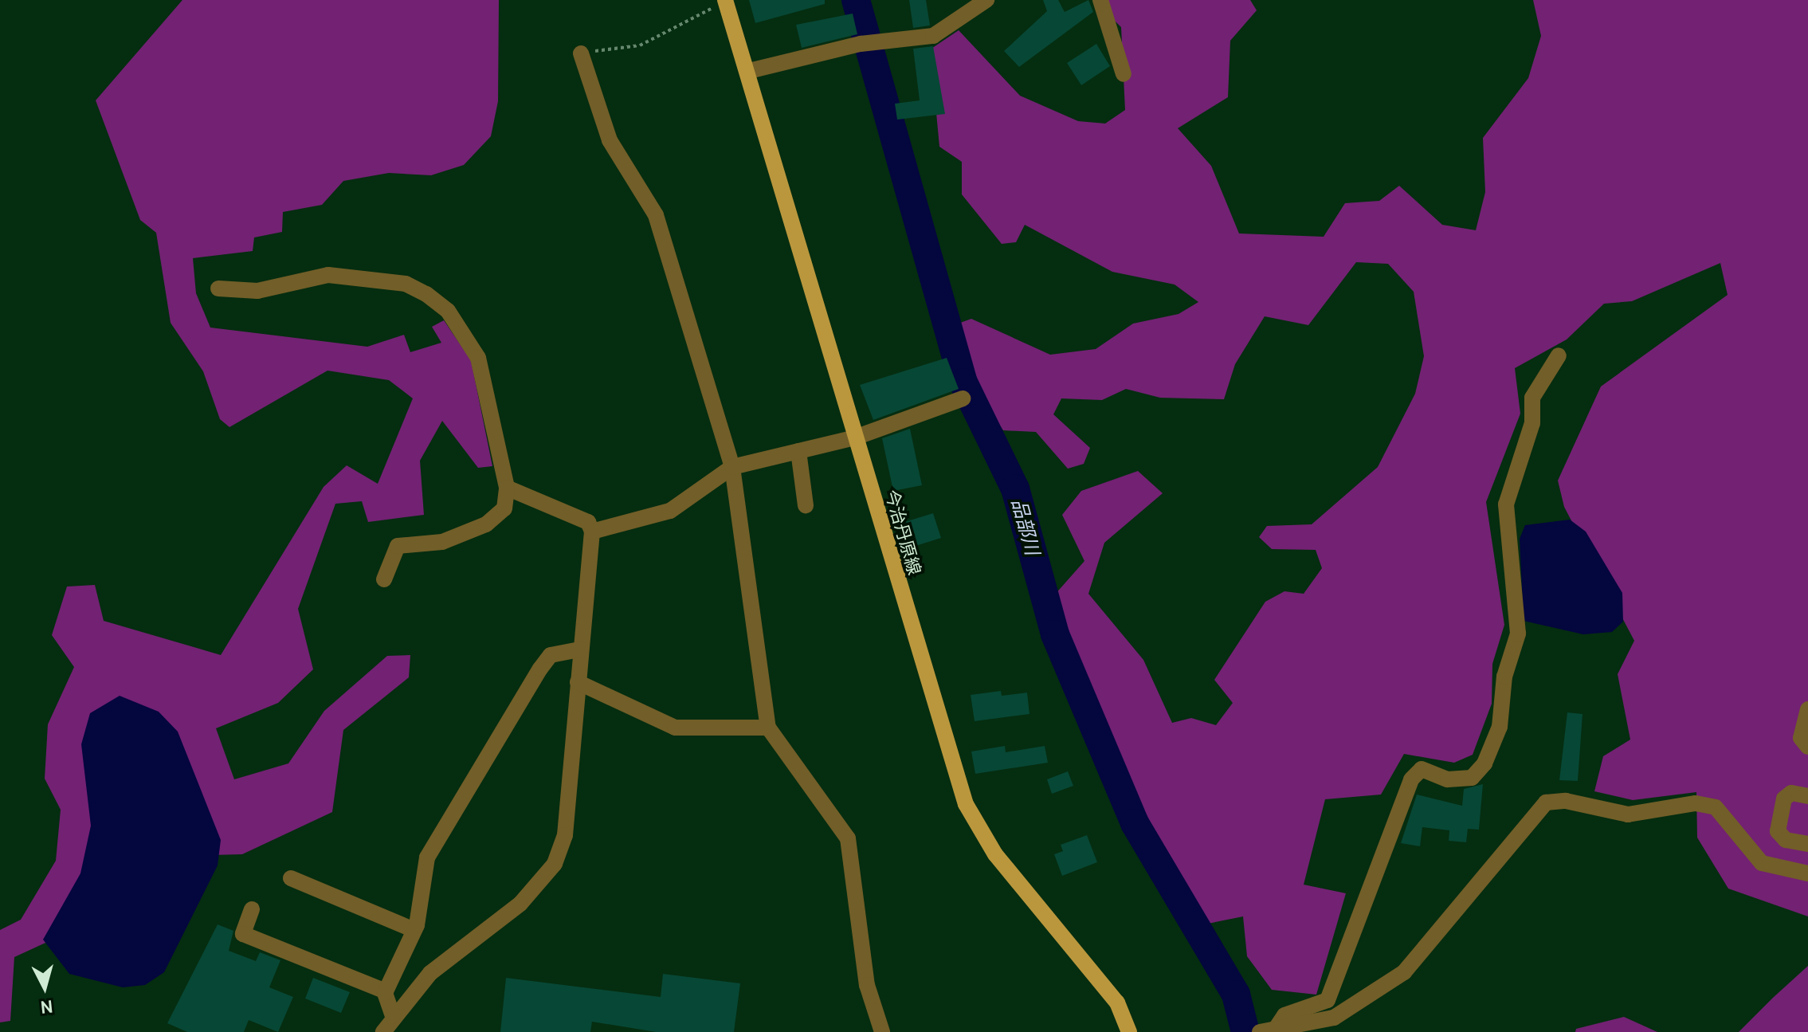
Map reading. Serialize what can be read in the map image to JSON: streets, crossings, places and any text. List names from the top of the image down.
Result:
{
  "streets": {
    "main road": ["今治丹原線"]
  },
  "water": ["品部川"],
  "north": "bottom"
}
